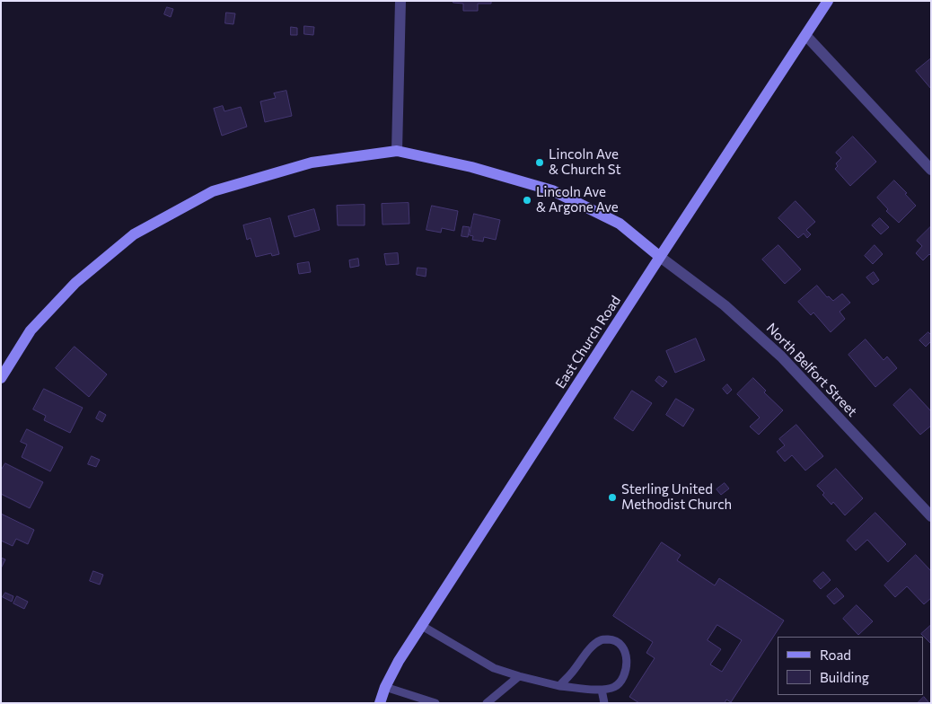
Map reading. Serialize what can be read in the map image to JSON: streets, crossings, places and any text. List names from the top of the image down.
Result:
{
  "streets": {
    "street": ["East Church Road", "North Belfort Street"]
  },
  "crossings": [
    ["East Church Road", "North Belfort Street"]
  ],
  "places": ["Lincoln Ave & Church St", "Lincoln Ave & Argone Ave", "Sterling United Methodist Church"],
  "legend": ["Road", "Building"]
}
